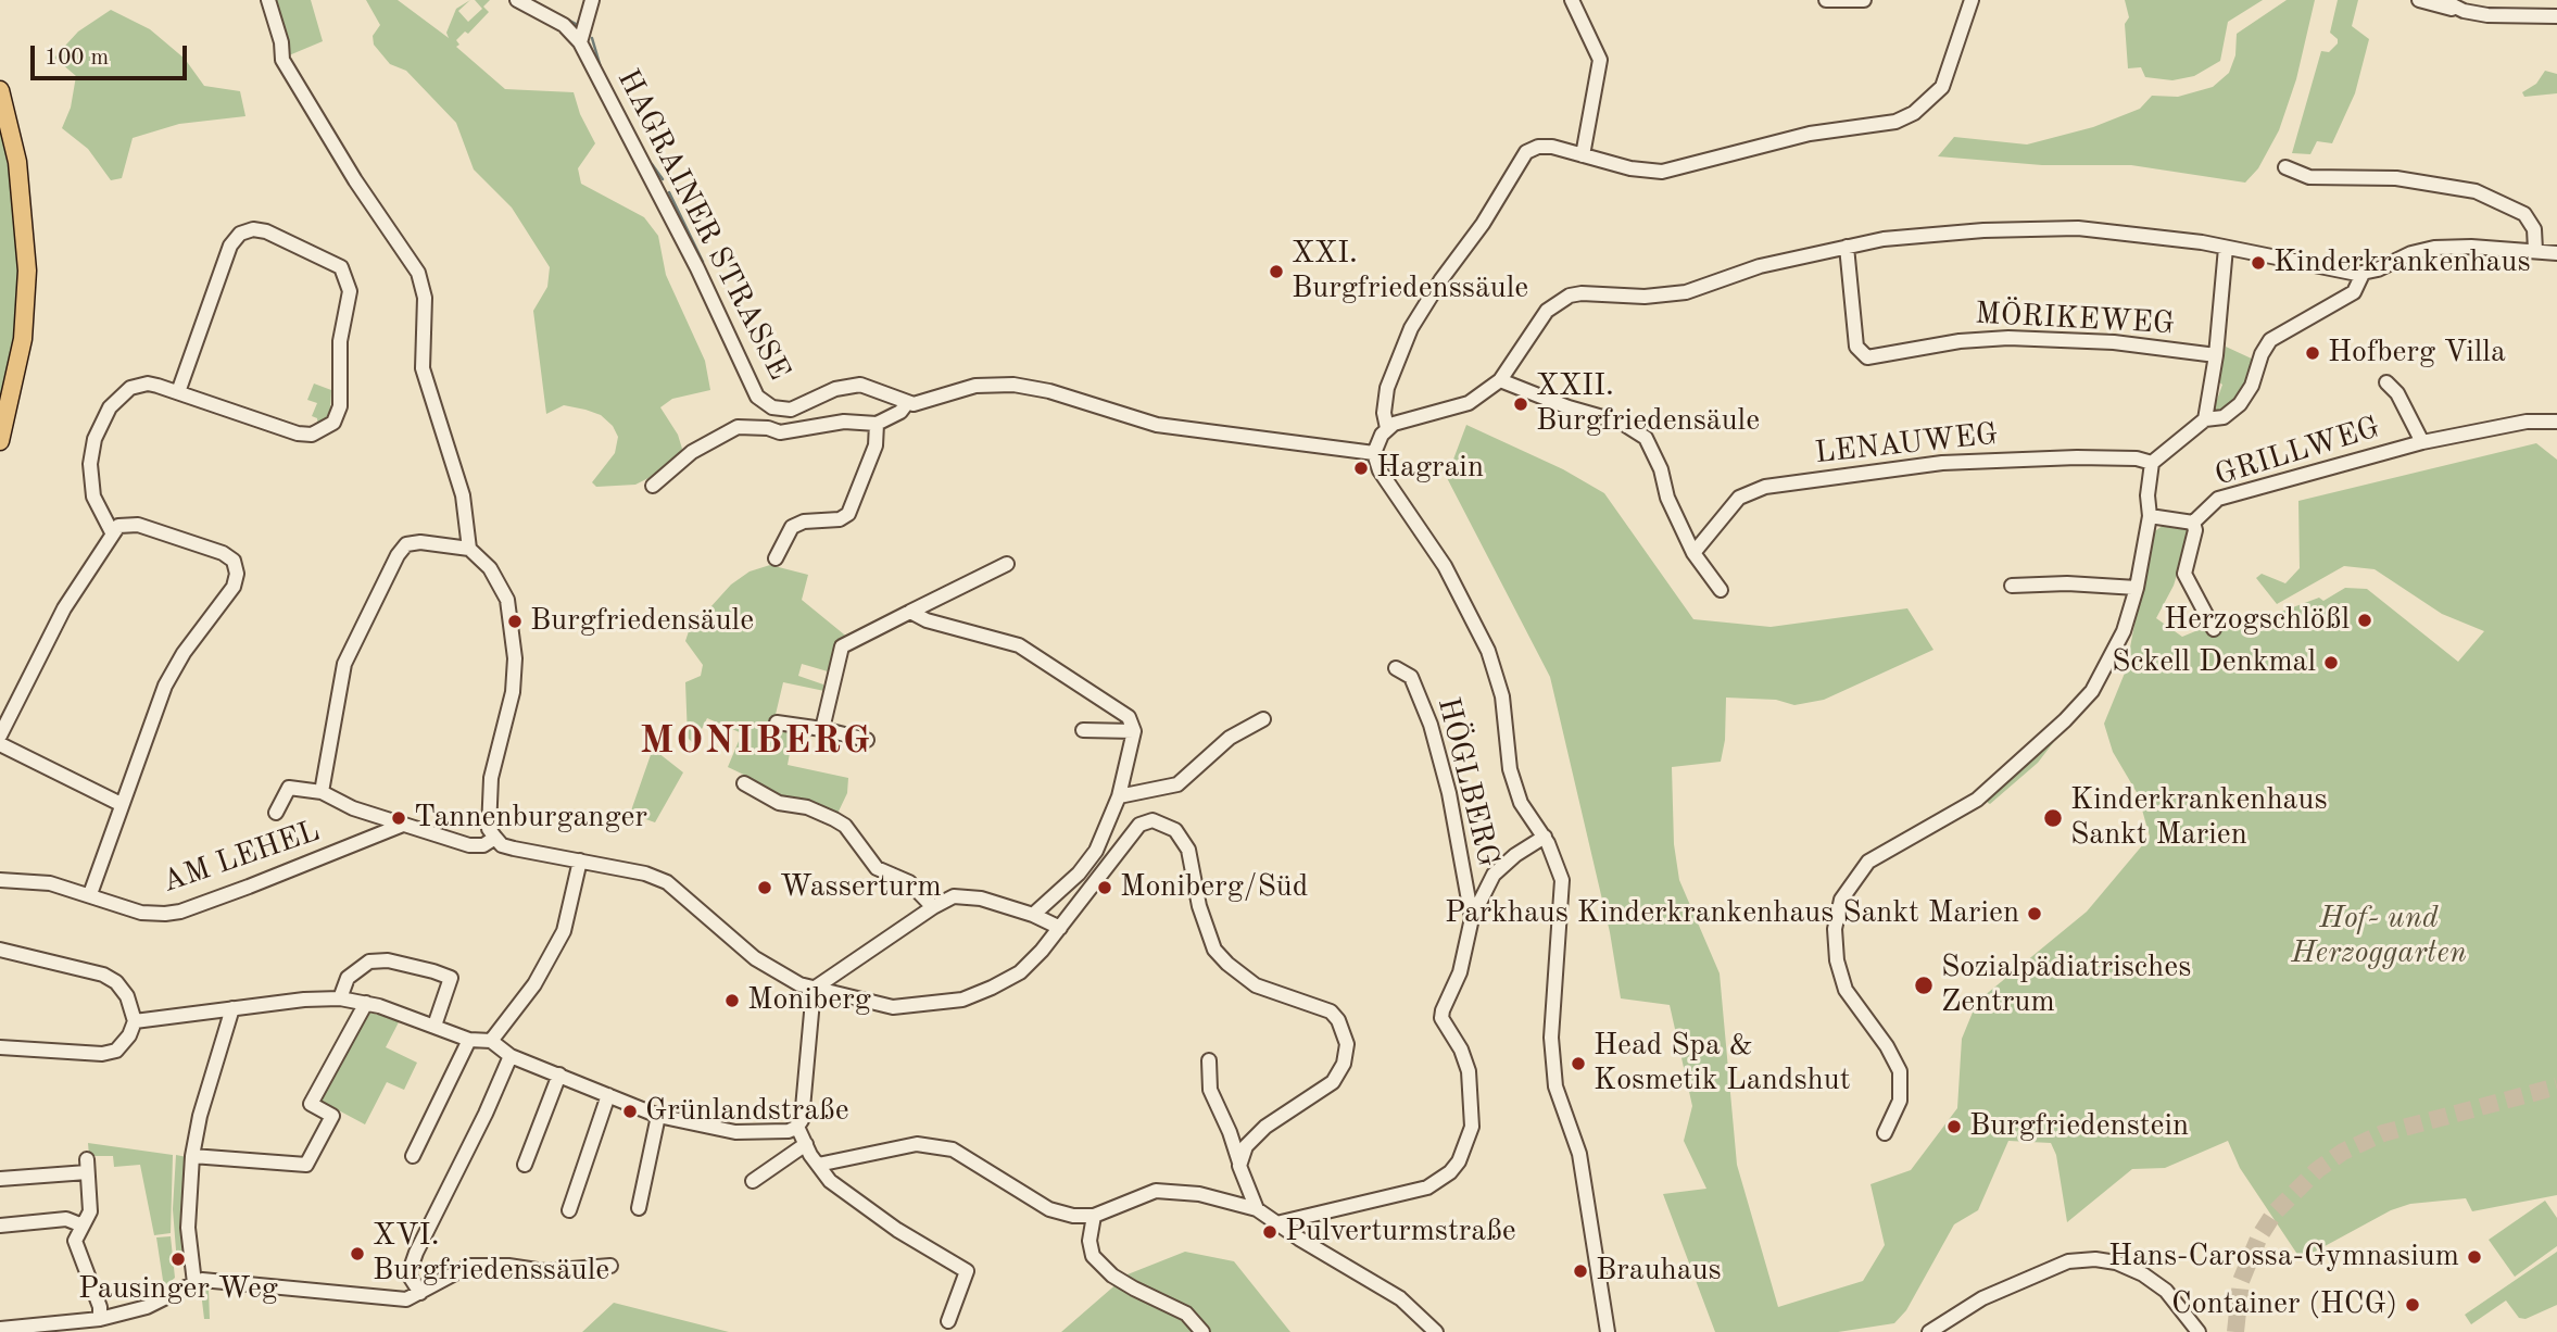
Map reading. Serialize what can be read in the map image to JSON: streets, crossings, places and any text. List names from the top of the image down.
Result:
{
  "streets": {
    "street": [
      "HAGRAINER STRASSE",
      "MÖRIKEWEG",
      "LENAUWEG",
      "GRILLWEG",
      "HÖGLBERG",
      "AM LEHEL"
    ]
  },
  "districts": ["MONIBERG"],
  "parks": ["Hof- und Herzoggarten"],
  "places": [
    "Kinderkrankenhaus",
    "XXI. Burgfriedenssäule",
    "Hofberg Villa",
    "XXII. Burgfriedensäule",
    "Hagrain",
    "Herzogschlößl",
    "Burgfriedensäule",
    "Sckell Denkmal",
    "Tannenburganger",
    "Kinderkrankenhaus Sankt Marien",
    "Wasserturm",
    "Moniberg/Süd",
    "Parkhaus Kinderkrankenhaus Sankt Marien",
    "Sozialpädiatrisches Zentrum",
    "Moniberg",
    "Head Spa & Kosmetik Landshut",
    "Grünlandstraße",
    "Burgfriedenstein",
    "Pulverturmstraße",
    "XVI. Burgfriedenssäule",
    "Hans-Carossa-Gymnasium",
    "Pausinger Weg",
    "Brauhaus",
    "Container (HCG)"
  ],
  "scale_bar": "100 m"
}
